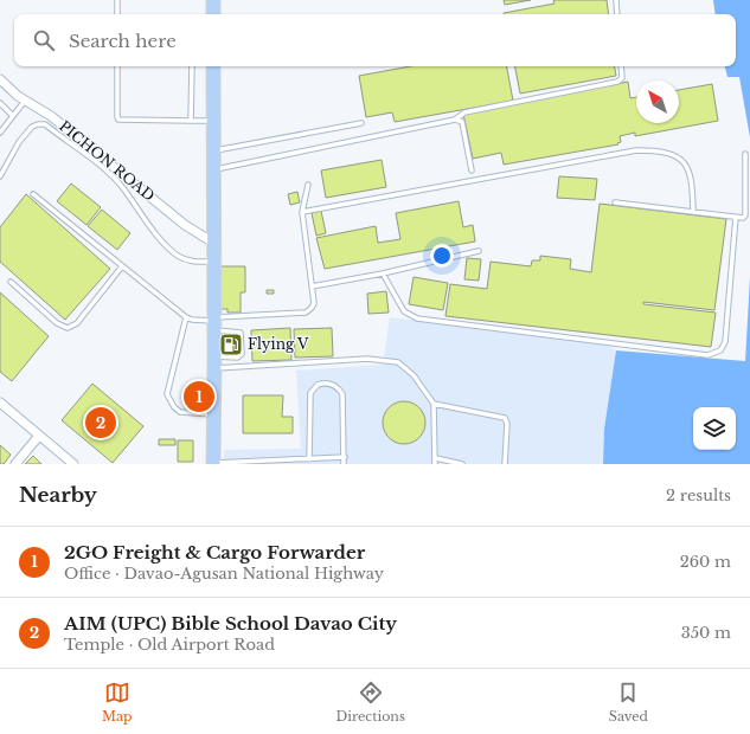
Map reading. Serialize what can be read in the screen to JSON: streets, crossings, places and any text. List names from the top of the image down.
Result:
{
  "streets": {
    "street": ["PICHON ROAD"]
  },
  "places": {
    "fuel station": ["Flying V"]
  },
  "north": "top left",
  "page": {
    "search": "Search here",
    "pins": ["1", "2"],
    "heading": ["Nearby", "2 results"],
    "list": [
      {
        "mark": "1",
        "name": "2GO Freight & Cargo Forwarder",
        "note": "Office · Davao-Agusan National Highway",
        "value": "260 m"
      },
      {
        "mark": "2",
        "name": "AIM (UPC) Bible School Davao City",
        "note": "Temple · Old Airport Road",
        "value": "350 m"
      }
    ],
    "nav": ["Map", "Directions", "Saved"]
  }
}
